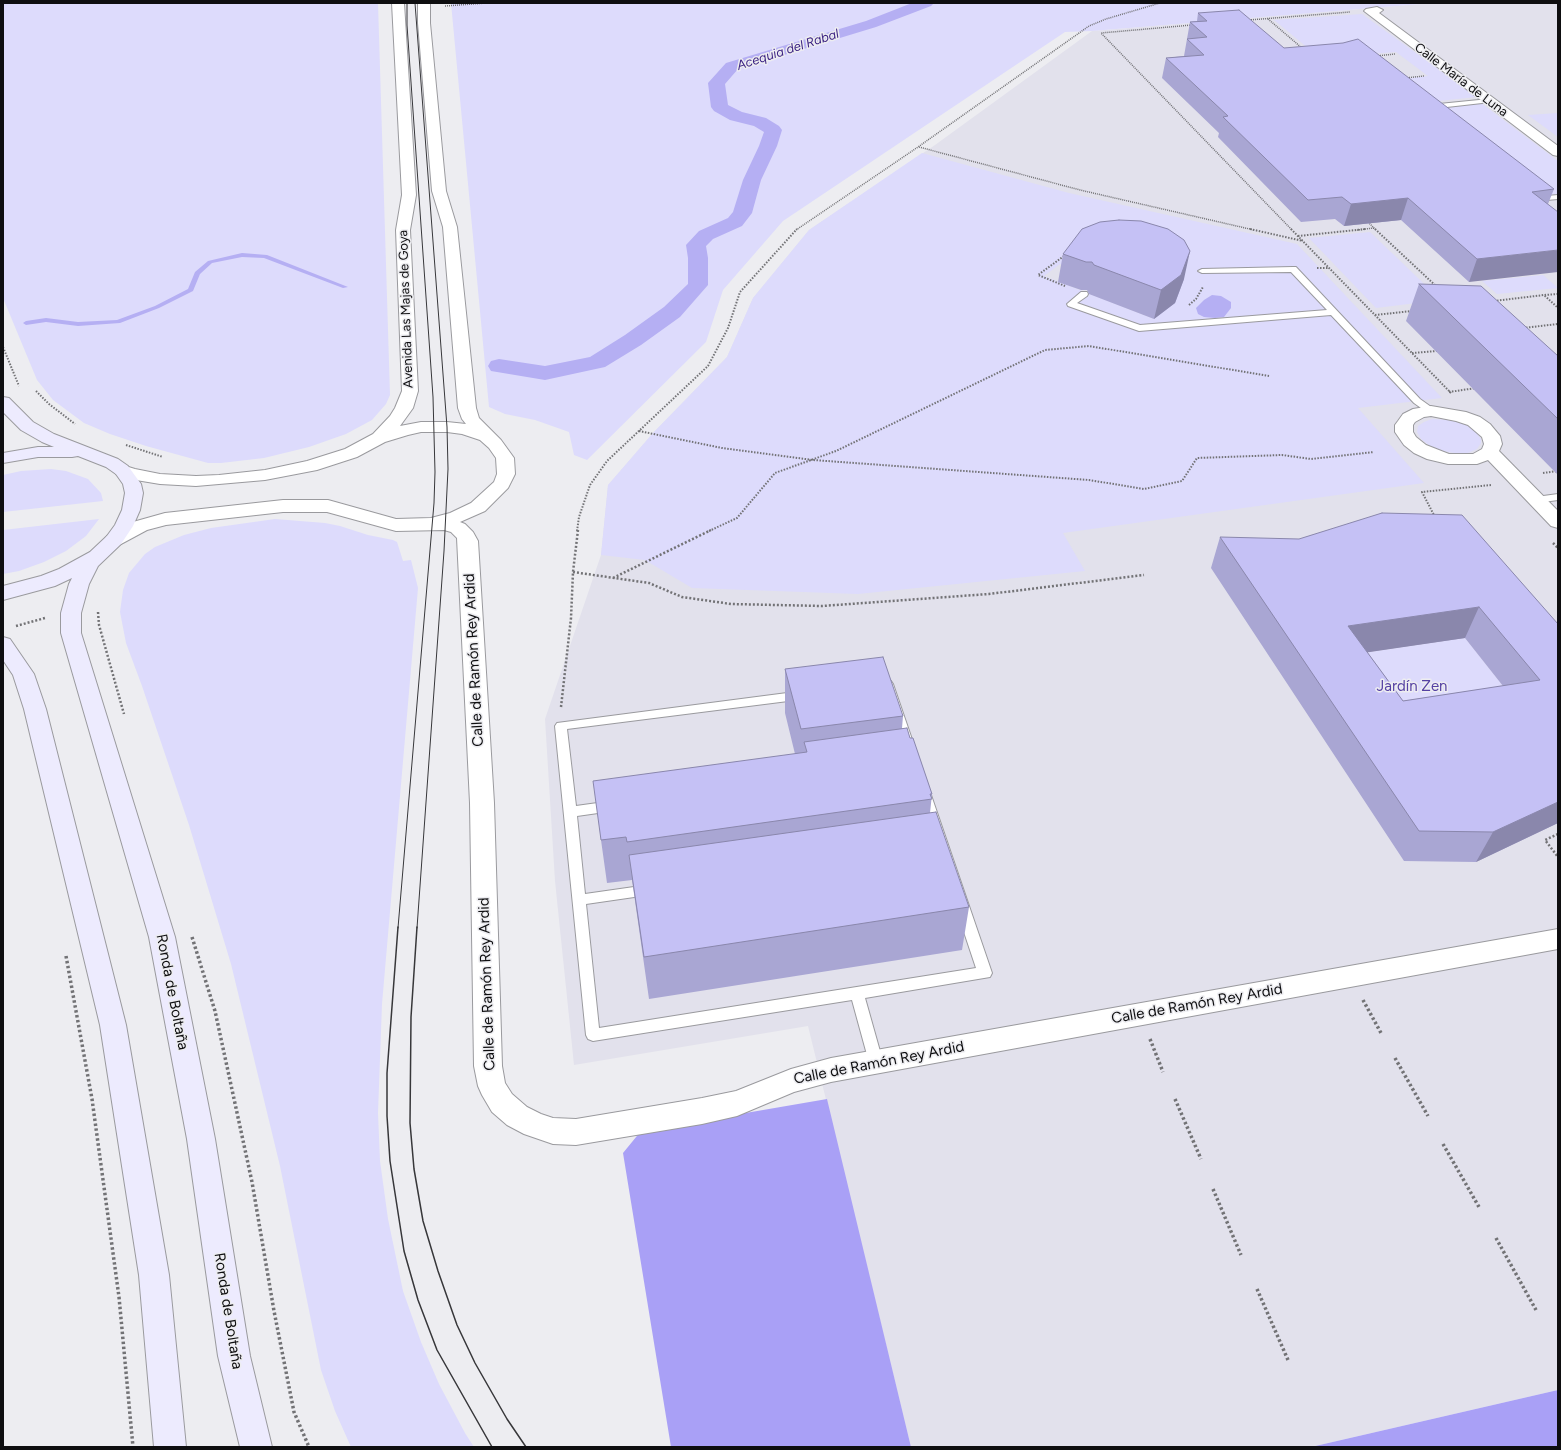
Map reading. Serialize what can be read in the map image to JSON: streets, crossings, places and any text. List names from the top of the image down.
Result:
{
  "streets": {
    "main road": ["Ronda de Boltaña"],
    "street": ["Calle María de Luna", "Avenida Las Majas de Goya", "Calle de Ramón Rey Ardid"]
  },
  "crossings": [
    ["Avenida Las Majas de Goya", "Calle de Ramón Rey Ardid"],
    ["Avenida Las Majas de Goya", "Ronda de Boltaña"]
  ],
  "water": ["Acequia del Rabal"],
  "parks": ["Jardín Zen"]
}
